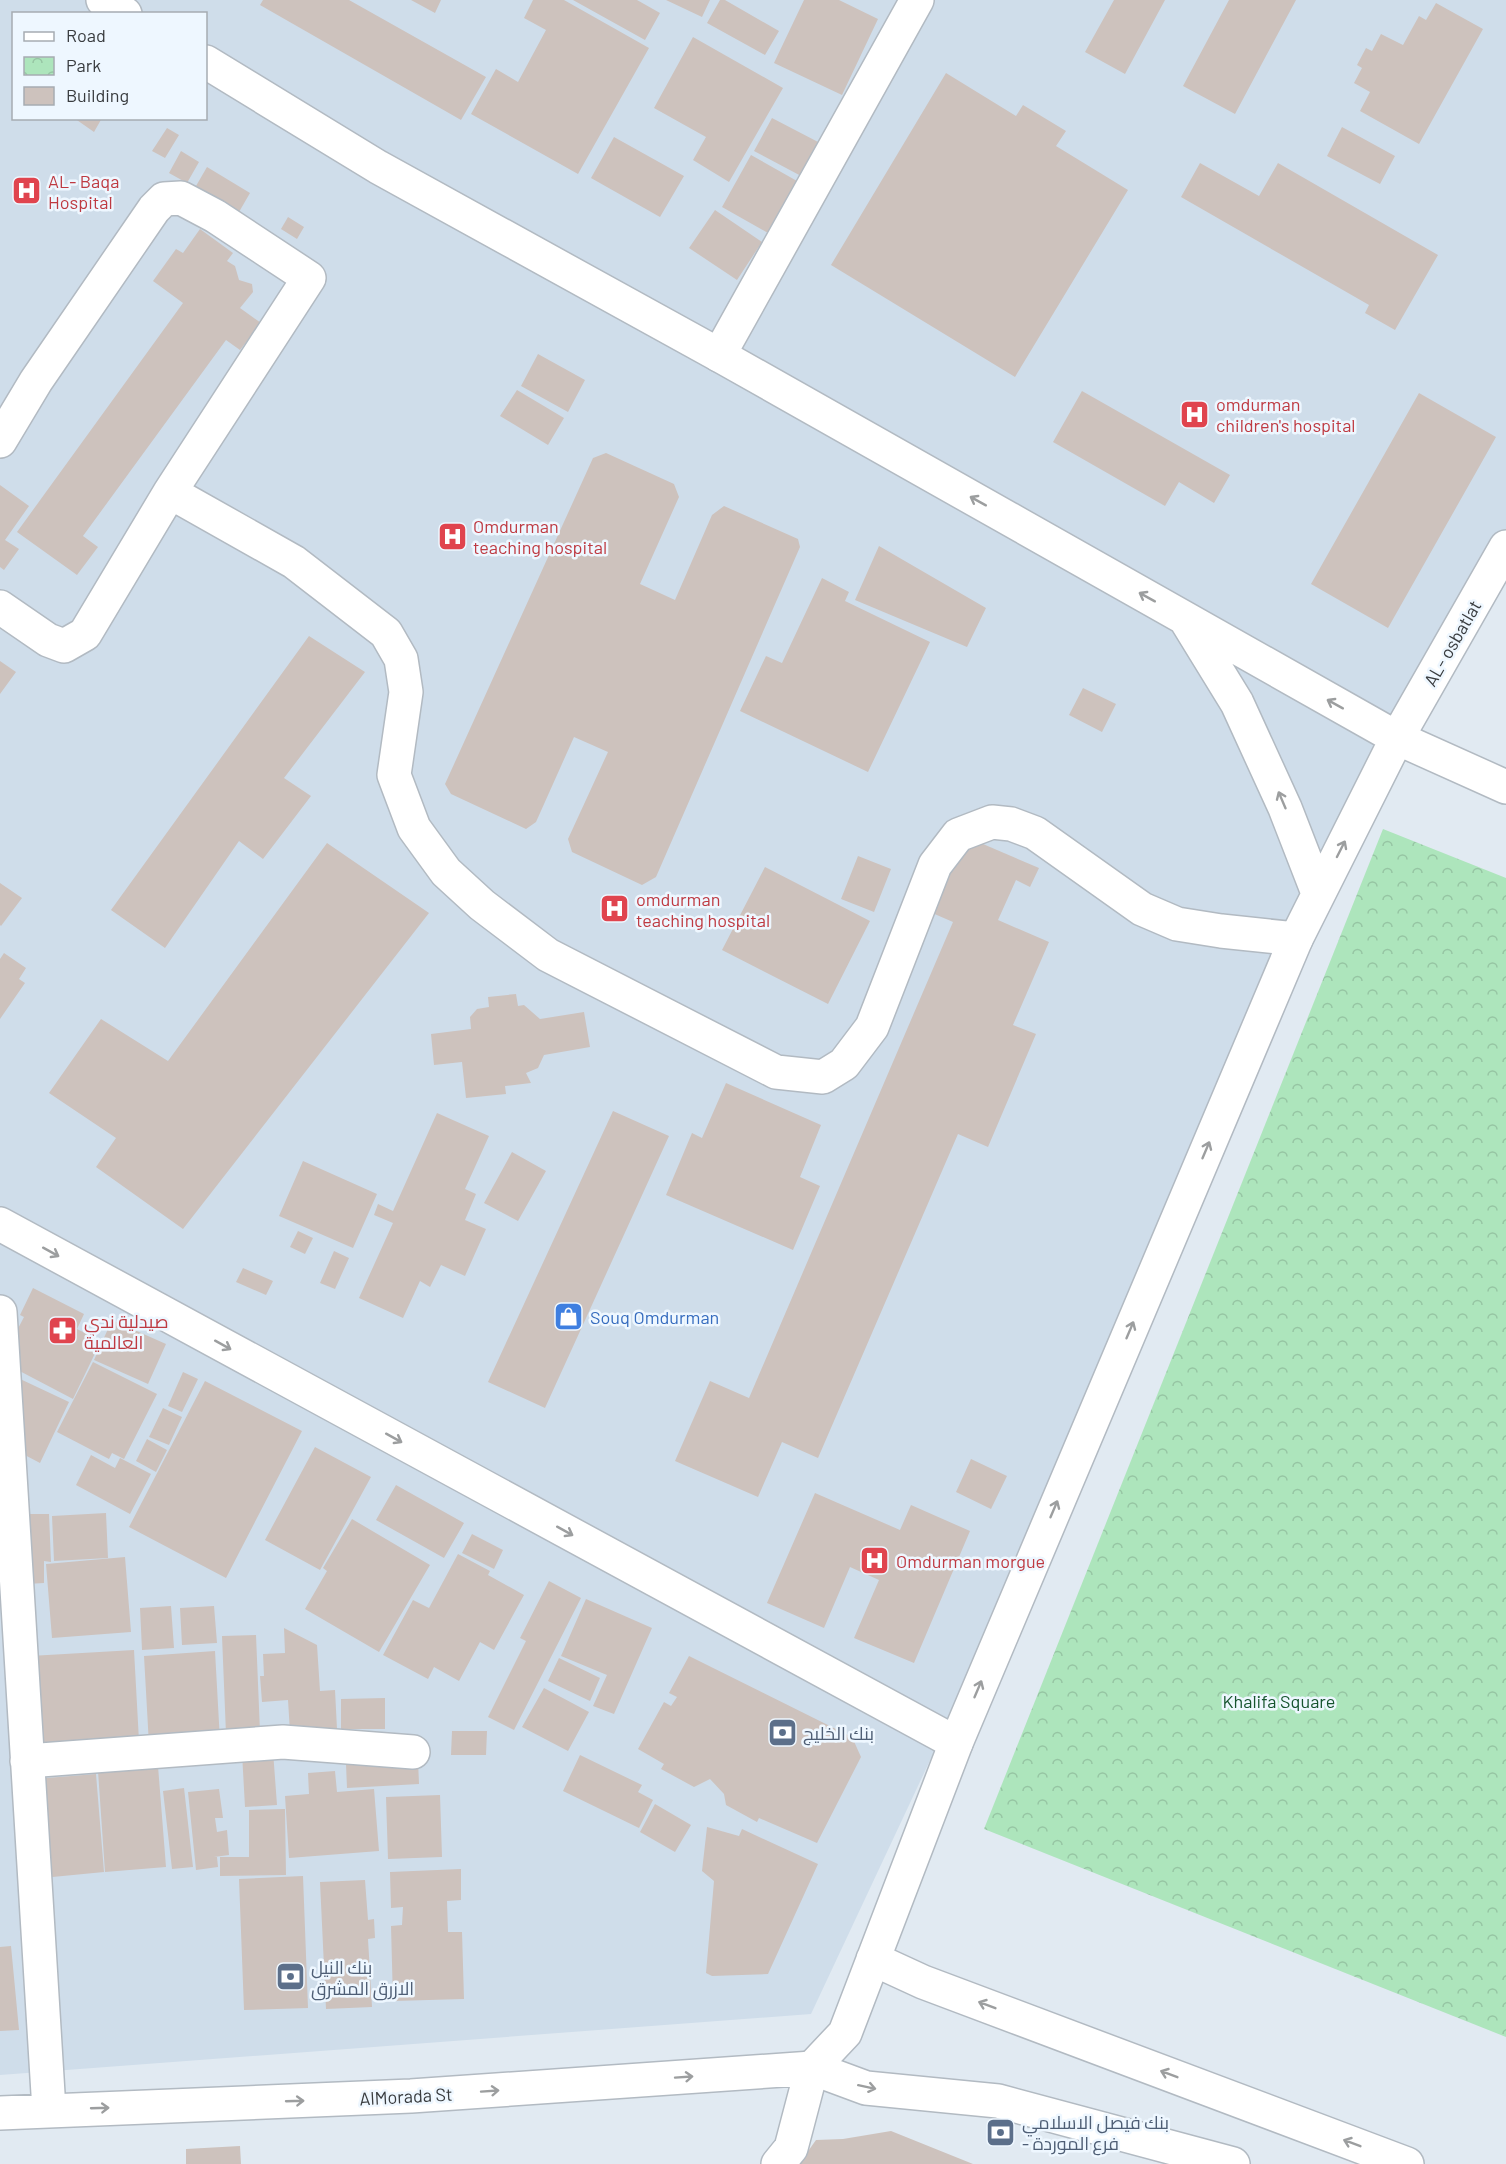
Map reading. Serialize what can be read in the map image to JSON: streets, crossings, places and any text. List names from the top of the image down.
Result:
{
  "streets": {
    "main road": ["AL- osbatlat", "AlMorada St"]
  },
  "crossings": [
    ["AL- osbatlat", "AlMorada St"]
  ],
  "one_way": ["AL- osbatlat", "AlMorada St"],
  "parks": ["Khalifa Square"],
  "places": {
    "hospital": [
      "AL- Baqa Hospital",
      "omdurman children's hospital",
      "Omdurman teaching hospital",
      "omdurman teaching hospital",
      "Omdurman morgue"
    ],
    "shop": ["Souq Omdurman"],
    "pharmacy": ["صيدلية ندي العالمية"],
    "bank": ["بنك الخليج", "بنك النيل الازرق المشرق", "بنك فيصل الاسلامي - فرع الموردة"]
  },
  "legend": ["Road", "Park", "Building"]
}
